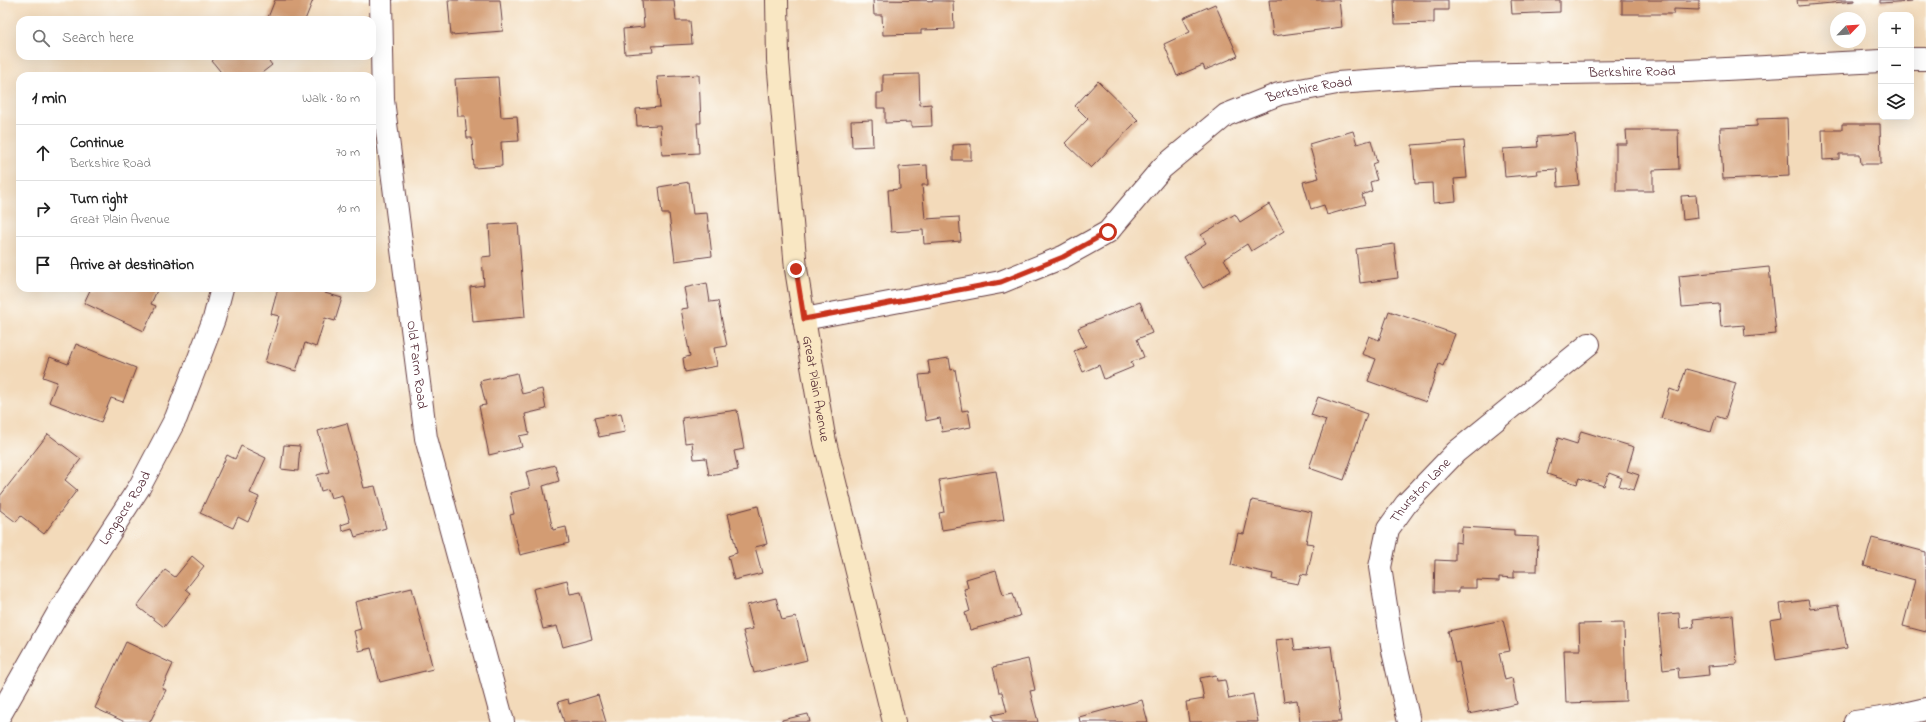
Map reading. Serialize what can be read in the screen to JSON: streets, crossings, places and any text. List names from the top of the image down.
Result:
{
  "streets": {
    "main road": ["Great Plain Avenue"],
    "street": [
      "Berkshire Road",
      "Old Farm Road",
      "Thurston Lane",
      "Longacre Road"
    ]
  },
  "crossings": [
    ["Berkshire Road", "Great Plain Avenue"]
  ],
  "north": "top right",
  "page": {
    "map_buttons": ["+", "−"],
    "search": "Search here",
    "heading": ["1 min", "Walk · 80 m"],
    "list": [
      ["Continue", "Berkshire Road", "70 m"],
      ["Turn right", "Great Plain Avenue", "10 m"],
      "Arrive at destination"
    ]
  }
}
